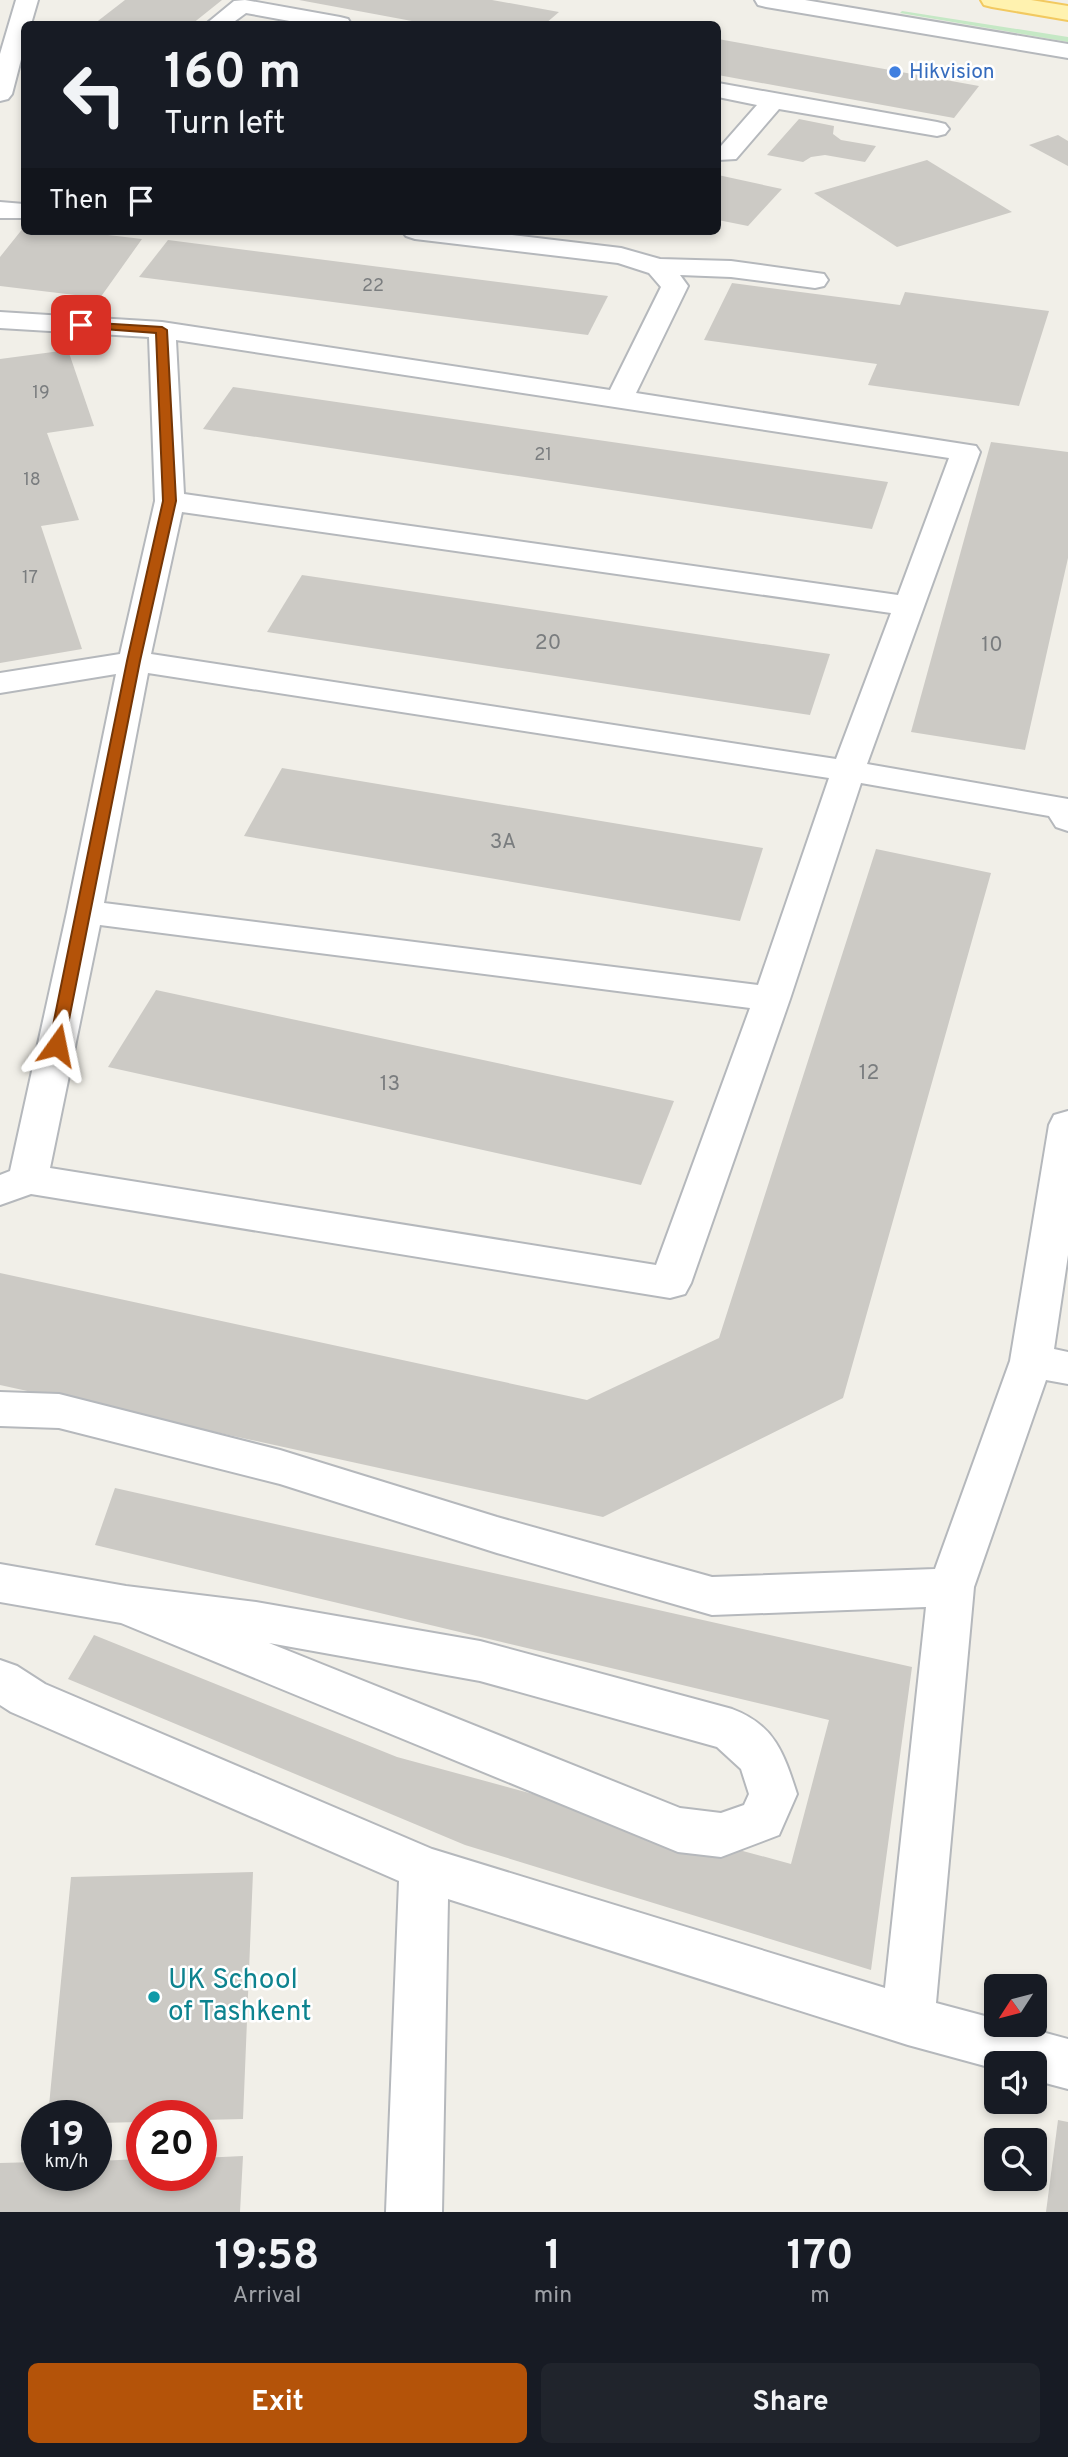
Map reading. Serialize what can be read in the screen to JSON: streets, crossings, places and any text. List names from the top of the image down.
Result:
{
  "places": ["Hikvision", "UK School of Tashkent"],
  "house_numbers": [
    "22",
    "19",
    "21",
    "18",
    "17",
    "20",
    "10",
    "3А",
    "12",
    "13"
  ],
  "north": "bottom left",
  "page": {
    "turn": ["160 m", "Turn left"],
    "then": "Then",
    "speed": "19 km/h",
    "limit": "20",
    "eta": [
      "19:58",
      "Arrival",
      "1",
      "min",
      "170",
      "m"
    ],
    "buttons": ["Exit", "Share"]
  }
}
